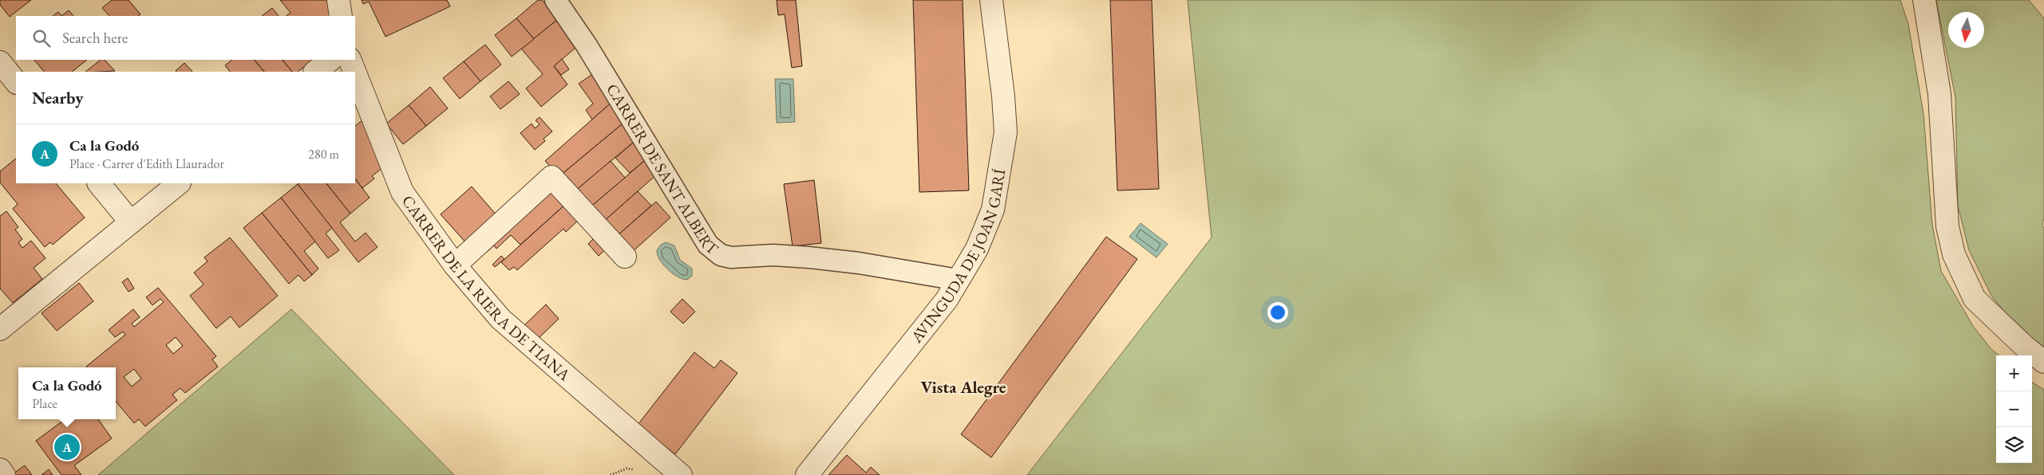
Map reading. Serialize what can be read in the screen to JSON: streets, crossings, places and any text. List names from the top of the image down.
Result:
{
  "streets": {
    "street": ["CARRER DE SANT ALBERT", "AVINGUDA DE JOAN GARÍ", "CARRER DE LA RIERA DE TIANA"]
  },
  "crossings": [
    ["CARRER DE SANT ALBERT", "AVINGUDA DE JOAN GARÍ"]
  ],
  "districts": ["Vista Alegre"],
  "north": "bottom",
  "page": {
    "search": "Search here",
    "heading": "Nearby",
    "list": [
      {
        "mark": "A",
        "name": "Ca la Godó",
        "note": "Place · Carrer d'Edith Llaurador",
        "value": "280 m"
      }
    ],
    "map_buttons": ["+", "−"],
    "popup": ["Ca la Godó", "Place"],
    "pins": "A"
  }
}
